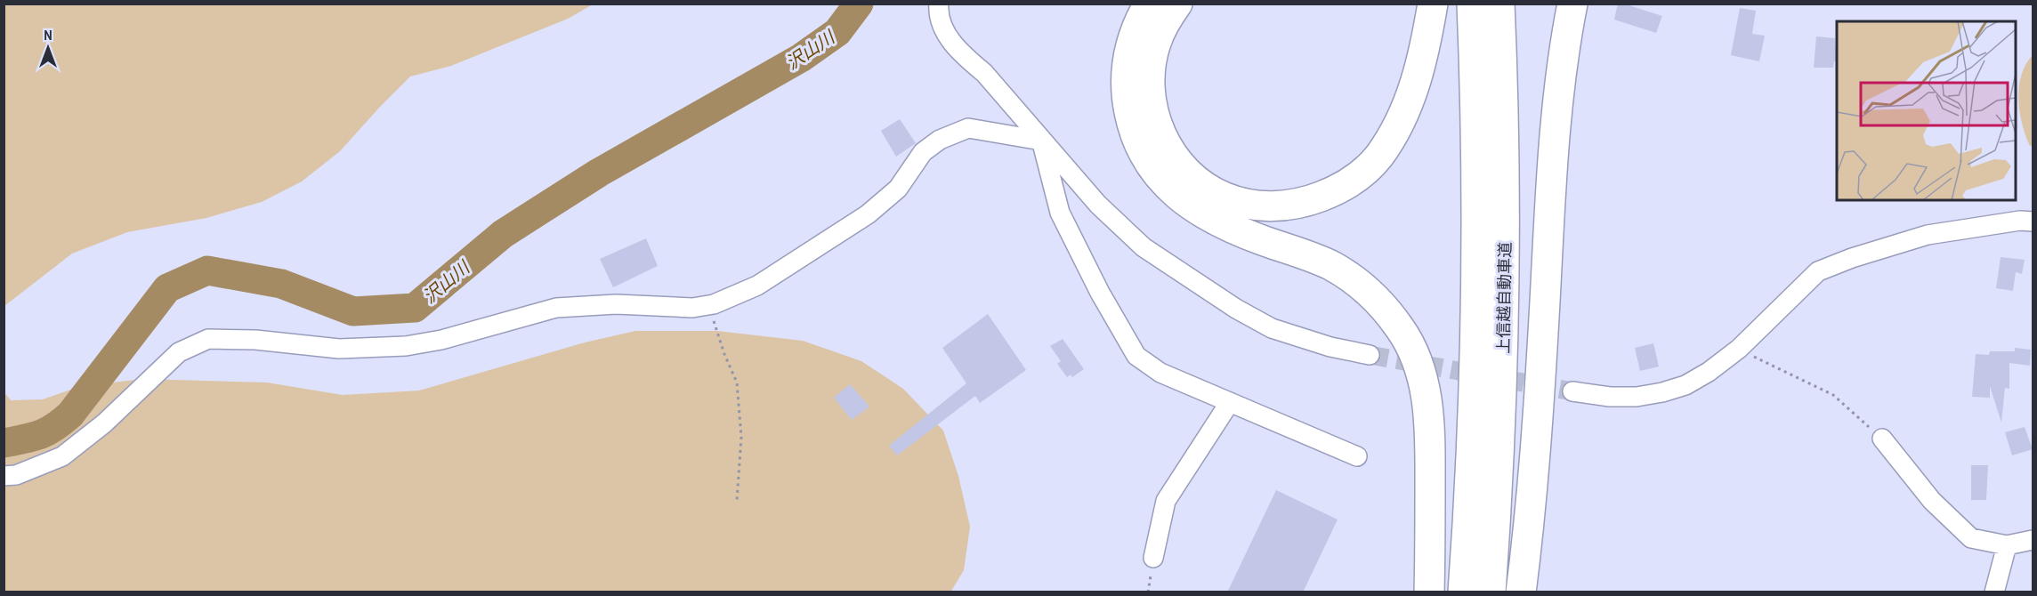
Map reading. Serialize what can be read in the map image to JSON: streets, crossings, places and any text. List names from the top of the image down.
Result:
{
  "streets": {
    "highway": ["上信越自動車道"]
  },
  "water": ["沢山川"],
  "north": "top"
}
